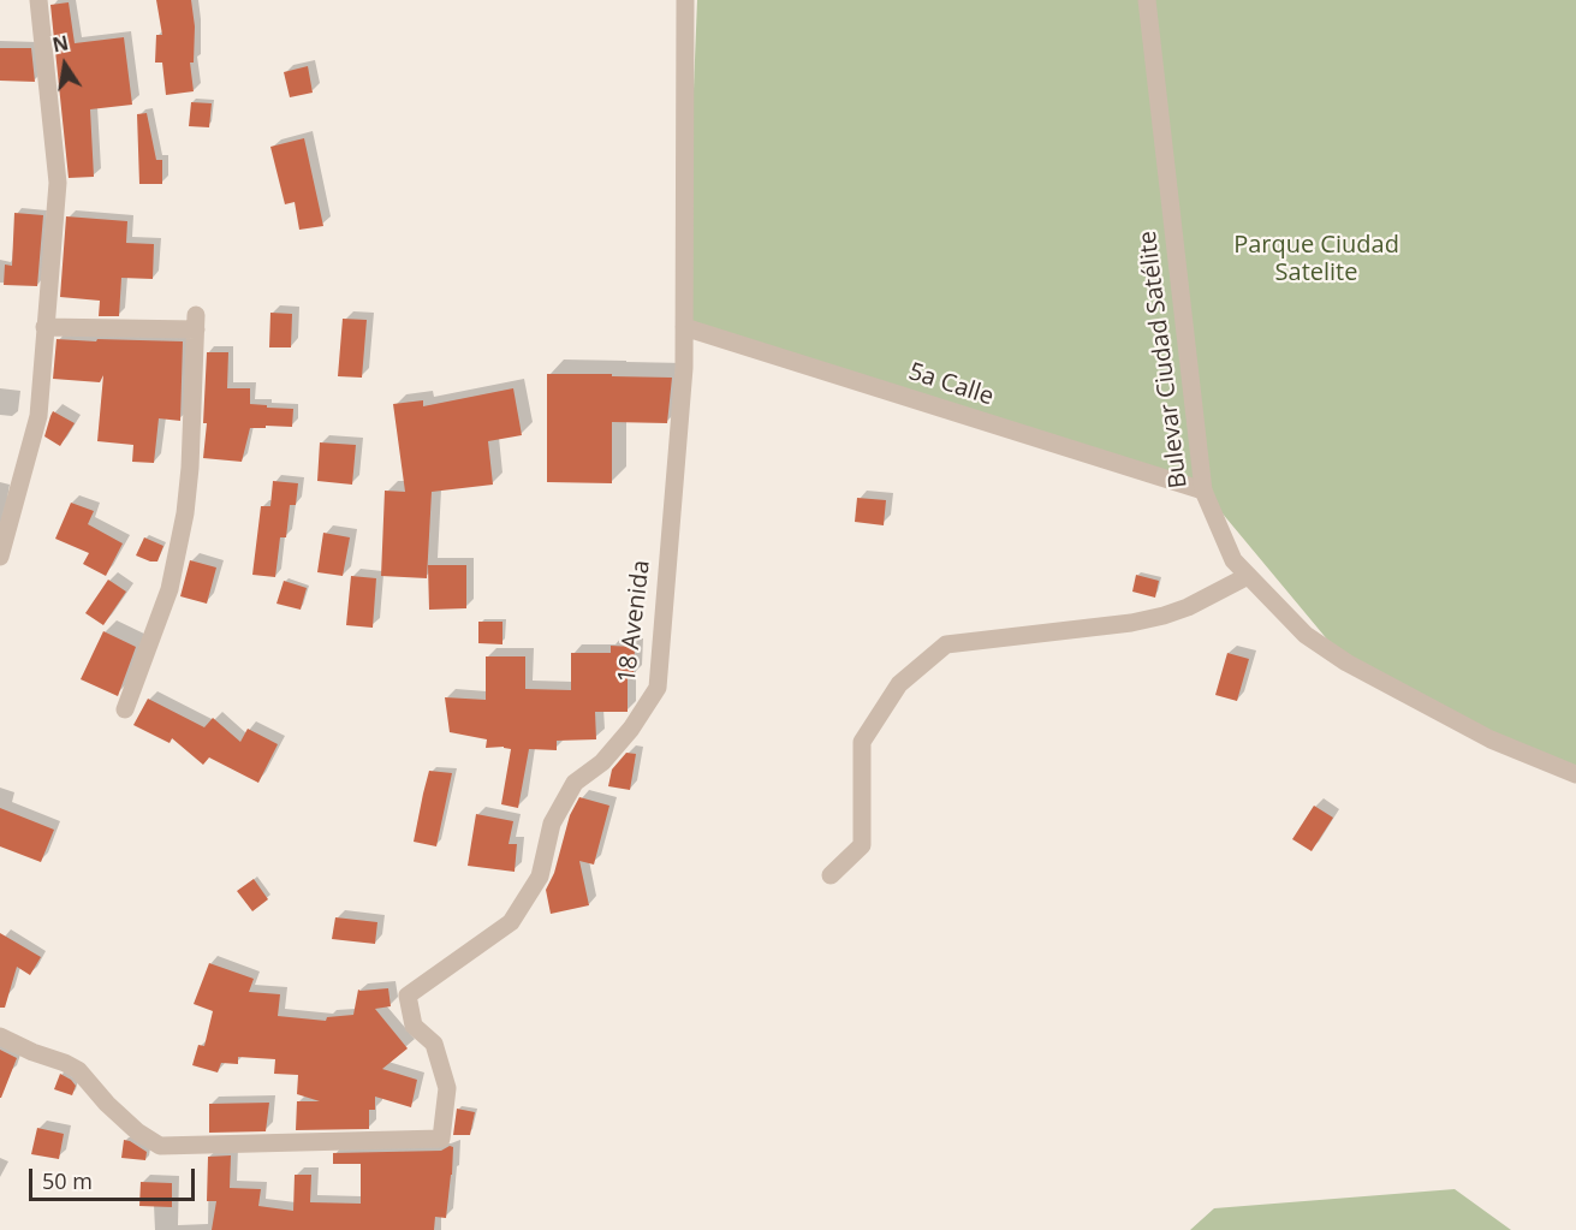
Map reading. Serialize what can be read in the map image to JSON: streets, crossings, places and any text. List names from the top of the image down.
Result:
{
  "streets": {
    "street": ["Bulevar Ciudad Satélite", "5a Calle", "18 Avenida"]
  },
  "crossings": [
    ["Bulevar Ciudad Satélite", "5a Calle"],
    ["5a Calle", "18 Avenida"]
  ],
  "parks": ["Parque Ciudad Satelite"],
  "scale_bar": "50 m",
  "north": "top"
}
